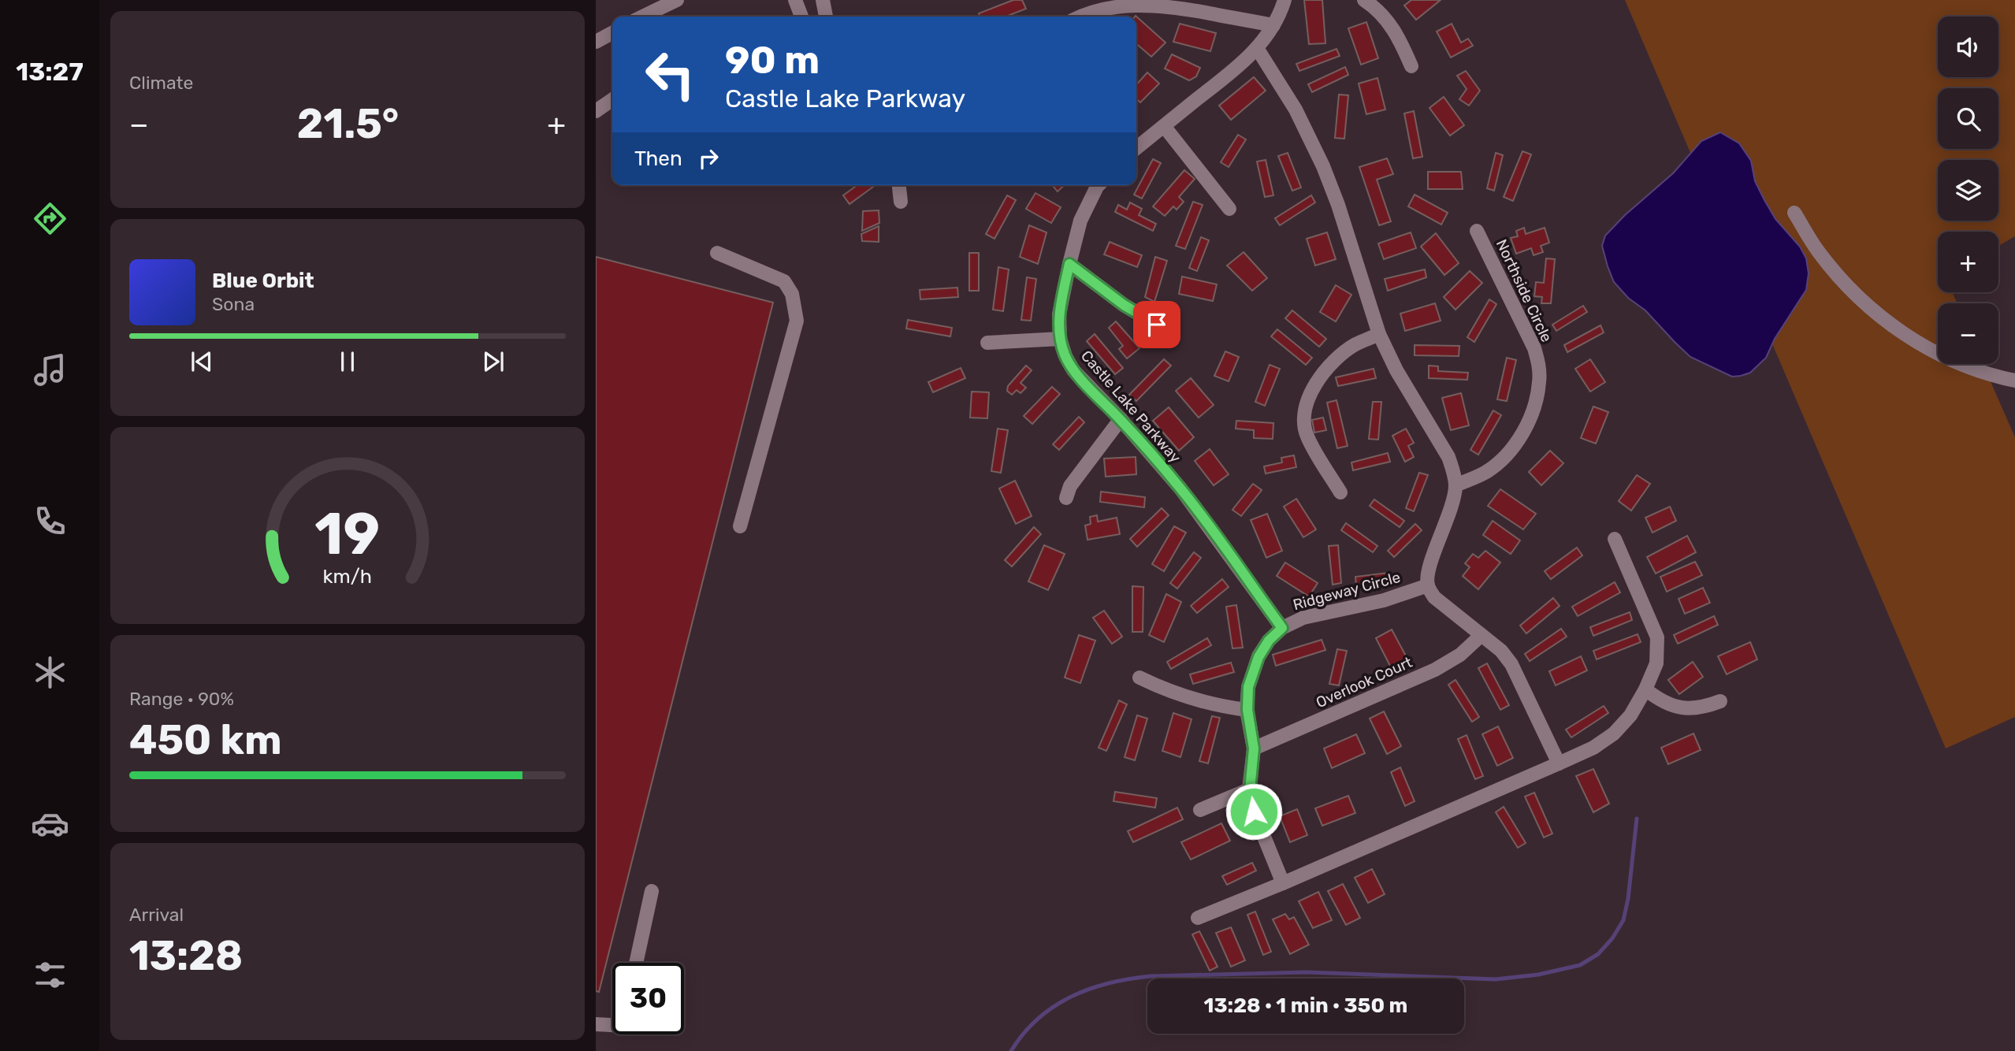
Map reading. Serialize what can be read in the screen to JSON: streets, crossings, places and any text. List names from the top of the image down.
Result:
{
  "streets": {
    "street": [
      "Northside Circle",
      "Castle Lake Parkway",
      "Ridgeway Circle",
      "Overlook Court"
    ]
  },
  "crossings": [
    ["Castle Lake Parkway", "Ridgeway Circle"],
    ["Ridgeway Circle", "Overlook Court"]
  ],
  "page": {
    "tabs": "13:27",
    "tile": [
      "Climate",
      ["Range · 90%", "450 km"],
      ["Arrival", "13:28"]
    ],
    "map_buttons": ["+", "−"],
    "turn": ["90 m", "Castle Lake Parkway"],
    "heat": ["−", "21.5°", "+"],
    "then": "Then",
    "song": ["Blue Orbit", "Sona"],
    "limit": "30",
    "trip": "13:28 · 1 min · 350 m",
    "gauge": ["19", "km/h"]
  }
}
